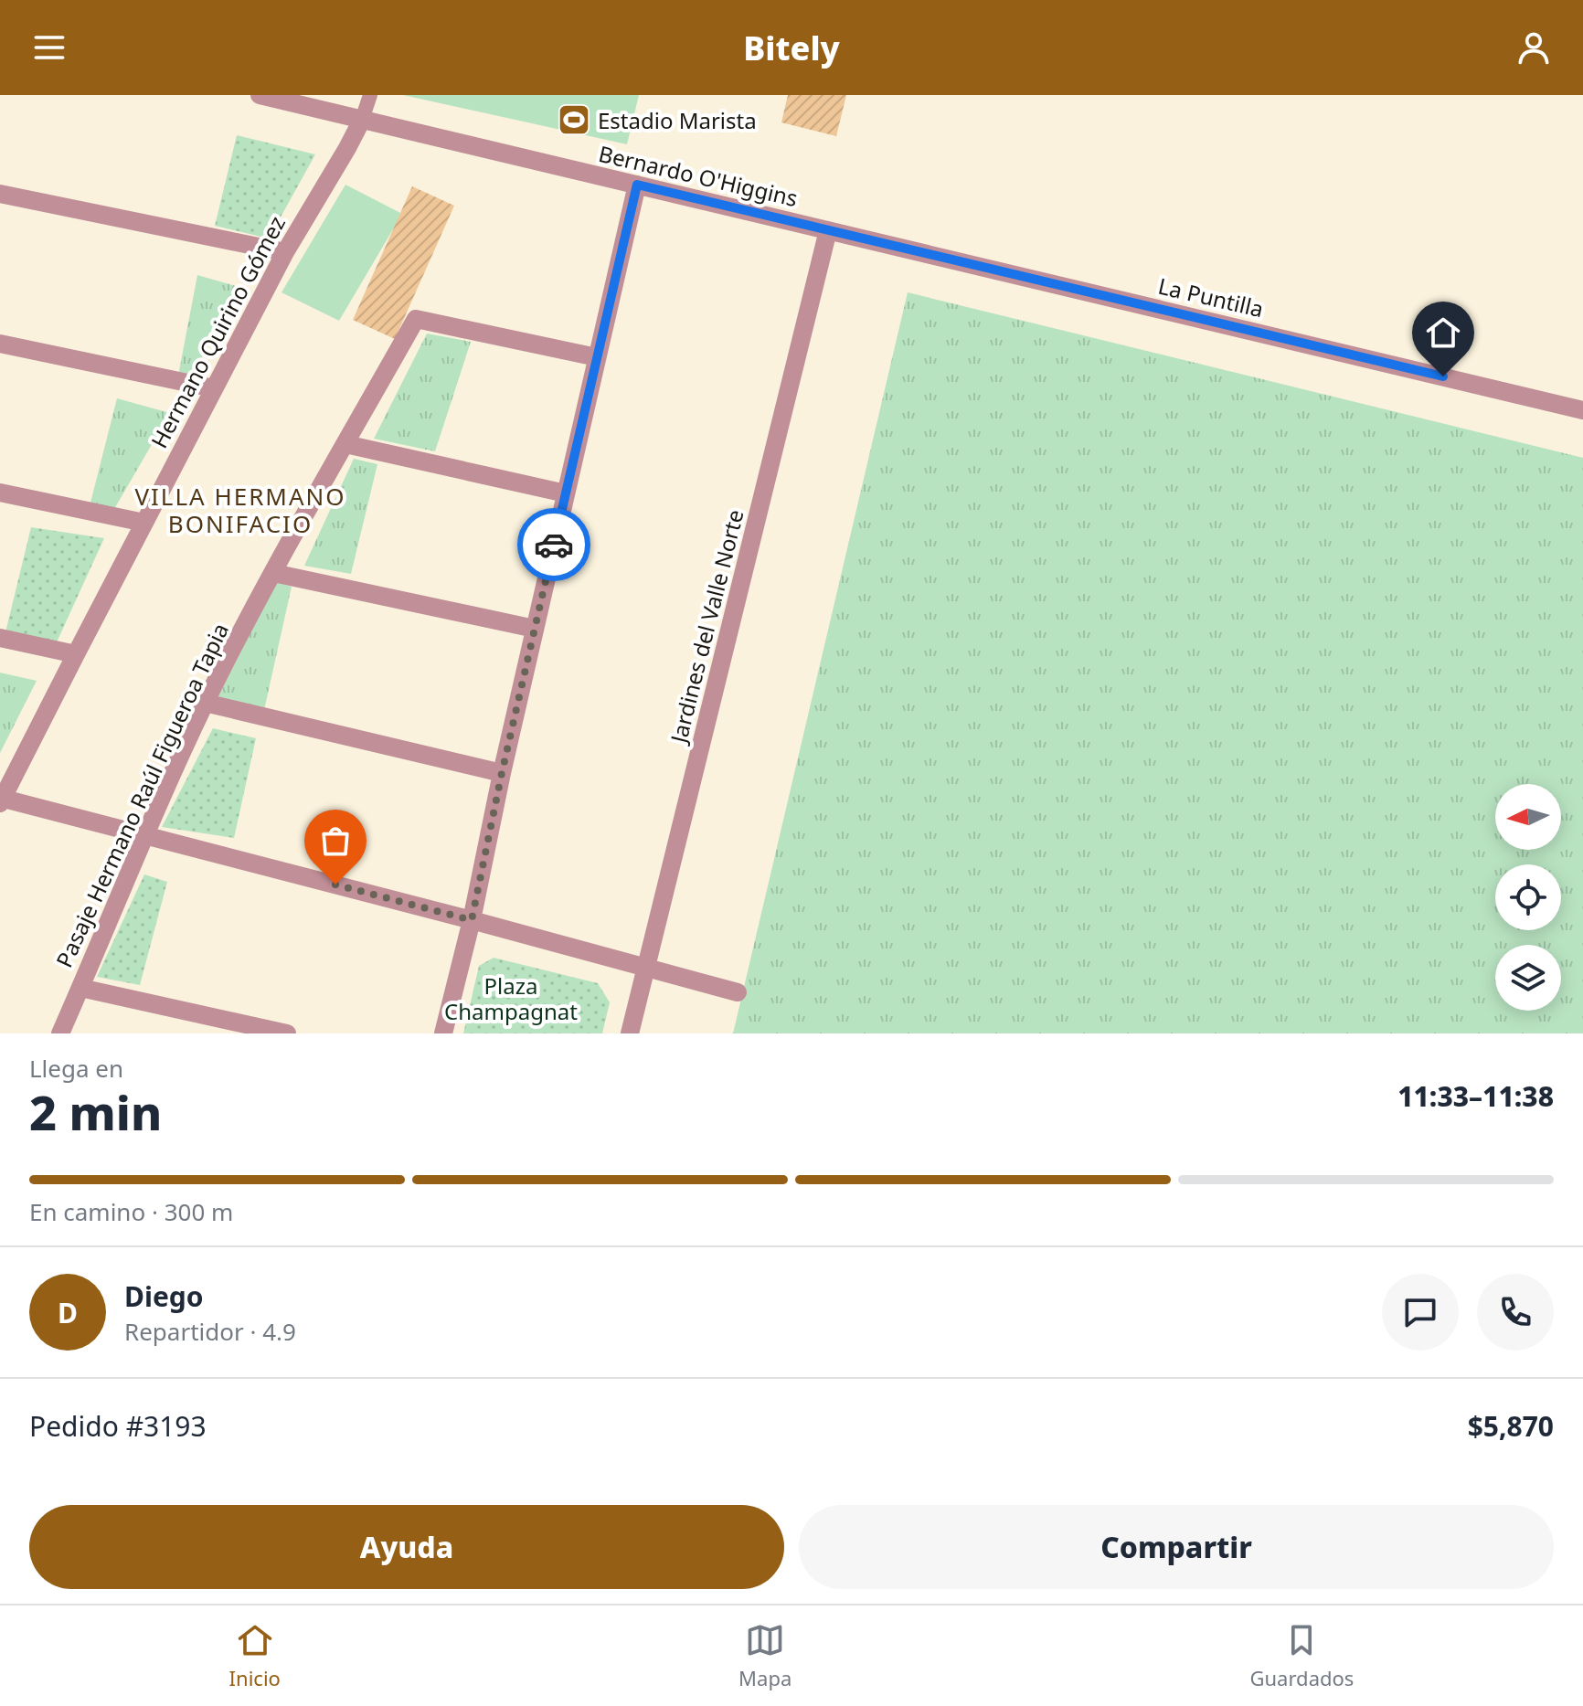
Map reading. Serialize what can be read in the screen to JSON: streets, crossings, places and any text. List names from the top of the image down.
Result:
{
  "streets": {
    "street": [
      "Bernardo O'Higgins",
      "La Puntilla",
      "Hermano Quirino Gómez",
      "Jardines del Valle Norte",
      "Pasaje Hermano Raúl Figueroa Tapia"
    ]
  },
  "crossings": [
    ["Bernardo O'Higgins", "La Puntilla"],
    ["Bernardo O'Higgins", "Hermano Quirino Gómez"],
    ["Bernardo O'Higgins", "Jardines del Valle Norte"],
    ["La Puntilla", "Jardines del Valle Norte"]
  ],
  "districts": ["VILLA HERMANO BONIFACIO"],
  "parks": ["Plaza Champagnat"],
  "places": {
    "sports": ["Estadio Marista"]
  },
  "north": "left",
  "page": {
    "header": "Bitely",
    "heading": ["2 min", "Llega en", "11:33–11:38"],
    "panel": [
      "Diego",
      "Repartidor · 4.9",
      "Pedido #3193",
      "$5,870"
    ],
    "bar": "En camino · 300 m",
    "round": "D",
    "buttons": ["Ayuda", "Compartir"],
    "tabs": ["Inicio", "Mapa", "Guardados"]
  }
}
